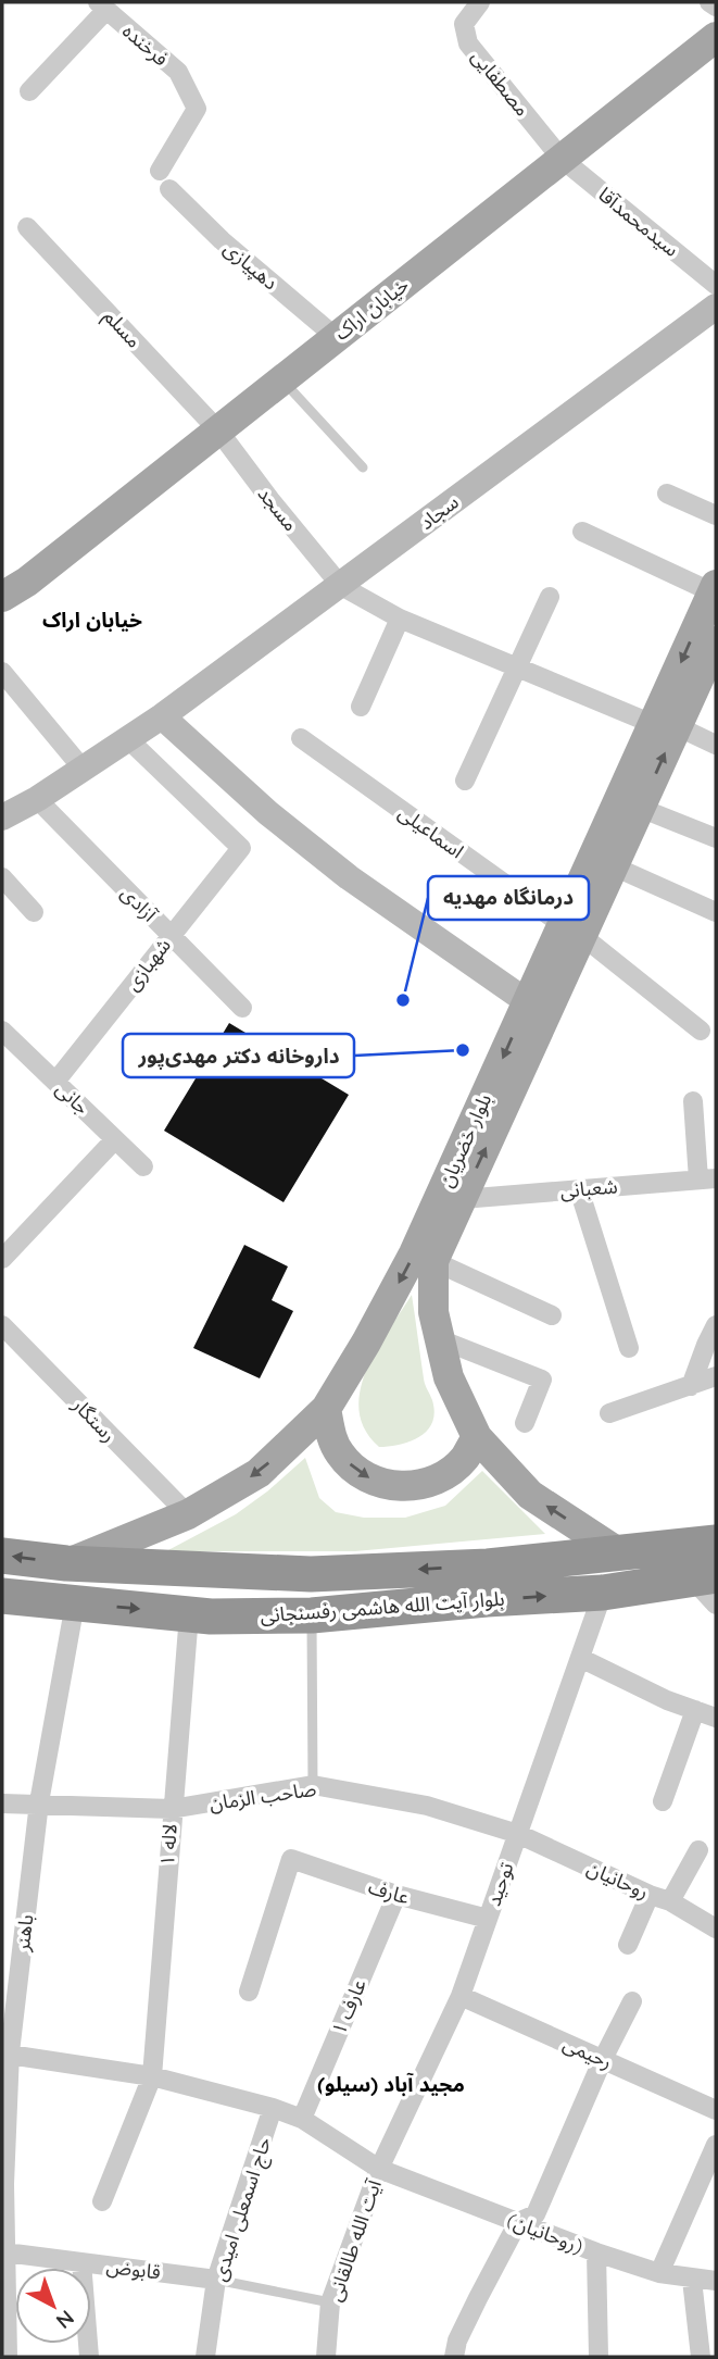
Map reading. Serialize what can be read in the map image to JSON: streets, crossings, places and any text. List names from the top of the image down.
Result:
{
  "streets": {
    "highway": ["بلوار آیت الله هاشمی رفسنجانی"],
    "main road": ["خیابان اراک", "بلوار خضریان"],
    "street": [
      "فرخنده",
      "مصطفایی",
      "سیدمحمدآقا",
      "دهپیازی",
      "مسلم",
      "مسجد",
      "سجاد",
      "اسماعیلی",
      "آزادی",
      "شهبازی",
      "جانی",
      "شعبانی",
      "رستگار",
      "صاحب الزمان",
      "لاله ۱",
      "روحانیان",
      "توحید",
      "عارف",
      "باهنر",
      "عارف ۱",
      "رحیمی",
      "حاج اسمعلی امیدی",
      "(روحانیان)",
      "آیت الله طالقانی",
      "قابوض"
    ]
  },
  "crossings": [
    ["مصطفایی", "سیدمحمدآقا"],
    ["مصطفایی", "خیابان اراک"],
    ["سیدمحمدآقا", "خیابان اراک"],
    ["دهپیازی", "خیابان اراک"],
    ["خیابان اراک", "مسلم"],
    ["خیابان اراک", "مسجد"],
    ["مسلم", "مسجد"],
    ["مسجد", "سجاد"],
    ["سجاد", "آزادی"],
    ["سجاد", "شهبازی"],
    ["اسماعیلی", "بلوار خضریان"],
    ["آزادی", "شهبازی"],
    ["شهبازی", "جانی"],
    ["بلوار خضریان", "شعبانی"],
    ["بلوار خضریان", "رستگار"],
    ["بلوار خضریان", "بلوار آیت الله هاشمی رفسنجانی"],
    ["بلوار آیت الله هاشمی رفسنجانی", "لاله ۱"],
    ["بلوار آیت الله هاشمی رفسنجانی", "توحید"],
    ["بلوار آیت الله هاشمی رفسنجانی", "باهنر"],
    ["صاحب الزمان", "لاله ۱"],
    ["صاحب الزمان", "روحانیان"],
    ["صاحب الزمان", "توحید"],
    ["صاحب الزمان", "باهنر"],
    ["روحانیان", "توحید"],
    ["توحید", "عارف"],
    ["توحید", "رحیمی"],
    ["توحید", "(روحانیان)"],
    ["توحید", "آیت الله طالقانی"],
    ["عارف", "عارف ۱"],
    ["باهنر", "قابوض"],
    ["عارف ۱", "(روحانیان)"],
    ["حاج اسمعلی امیدی", "قابوض"],
    ["(روحانیان)", "آیت الله طالقانی"]
  ],
  "districts": ["خیابان اراک", "(مجید آباد (سیلو"],
  "places": ["درمانگاه مهدیه", "داروخانه دکتر مهدی‌پور"],
  "north": "bottom right"
}
